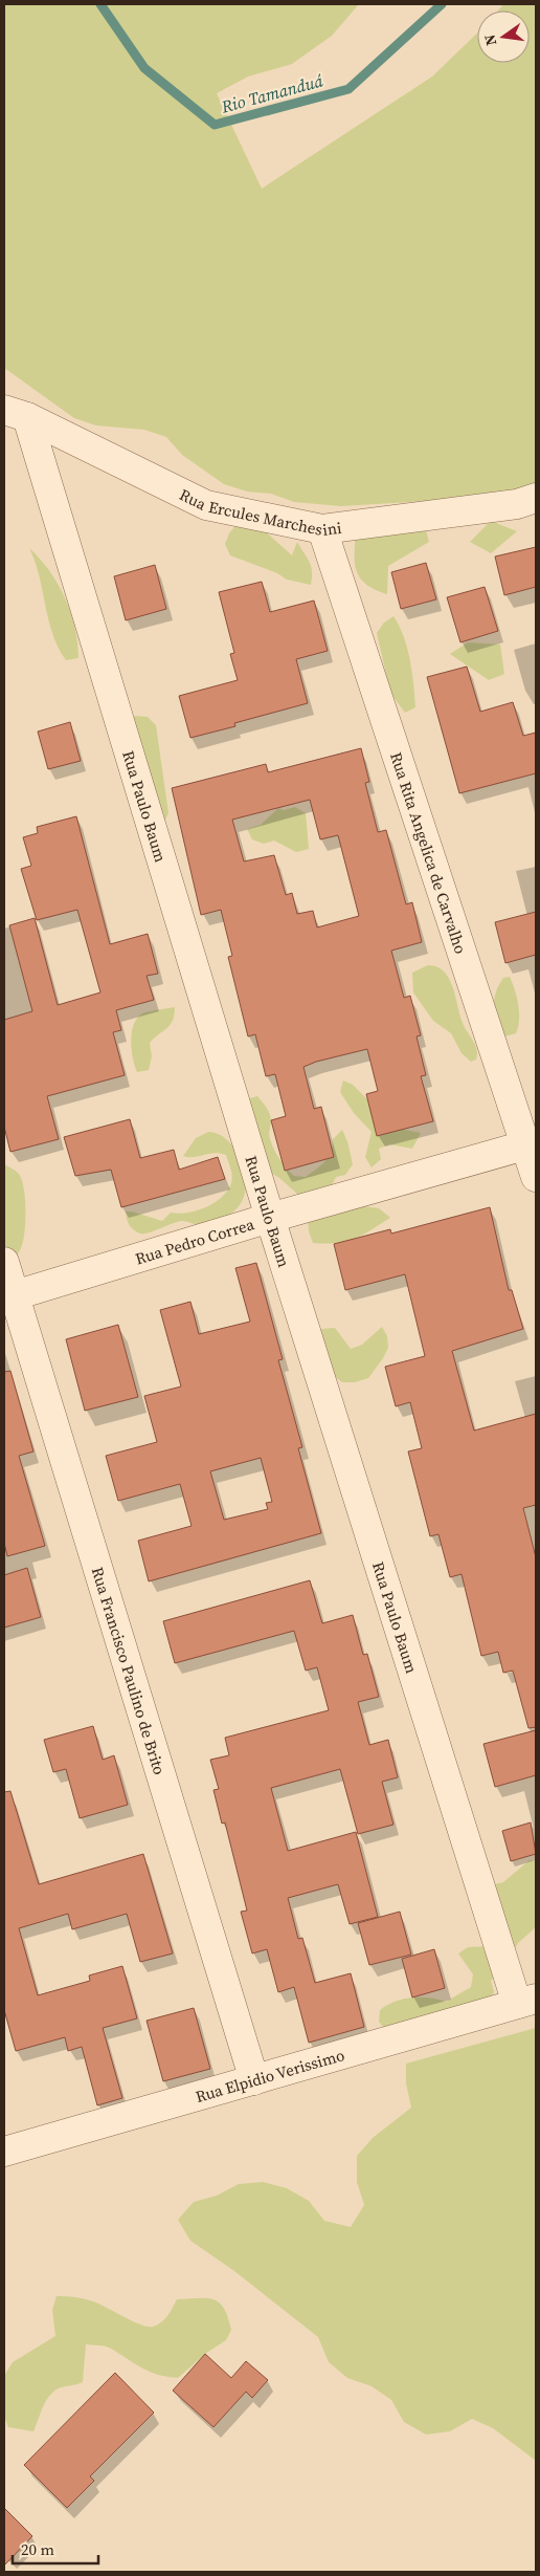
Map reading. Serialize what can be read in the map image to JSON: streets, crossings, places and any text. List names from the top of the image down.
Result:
{
  "streets": {
    "street": [
      "Rua Ercules Marchesini",
      "Rua Paulo Baum",
      "Rua Rita Angelica de Carvalho",
      "Rua Pedro Correa",
      "Rua Francisco Paulino de Brito",
      "Rua Elpidio Verissimo"
    ]
  },
  "crossings": [
    ["Rua Ercules Marchesini", "Rua Paulo Baum"],
    ["Rua Ercules Marchesini", "Rua Rita Angelica de Carvalho"],
    ["Rua Paulo Baum", "Rua Pedro Correa"],
    ["Rua Paulo Baum", "Rua Elpidio Verissimo"],
    ["Rua Rita Angelica de Carvalho", "Rua Pedro Correa"],
    ["Rua Pedro Correa", "Rua Francisco Paulino de Brito"],
    ["Rua Francisco Paulino de Brito", "Rua Elpidio Verissimo"]
  ],
  "water": ["Rio Tamanduá"],
  "scale_bar": "20 m",
  "north": "left"
}
